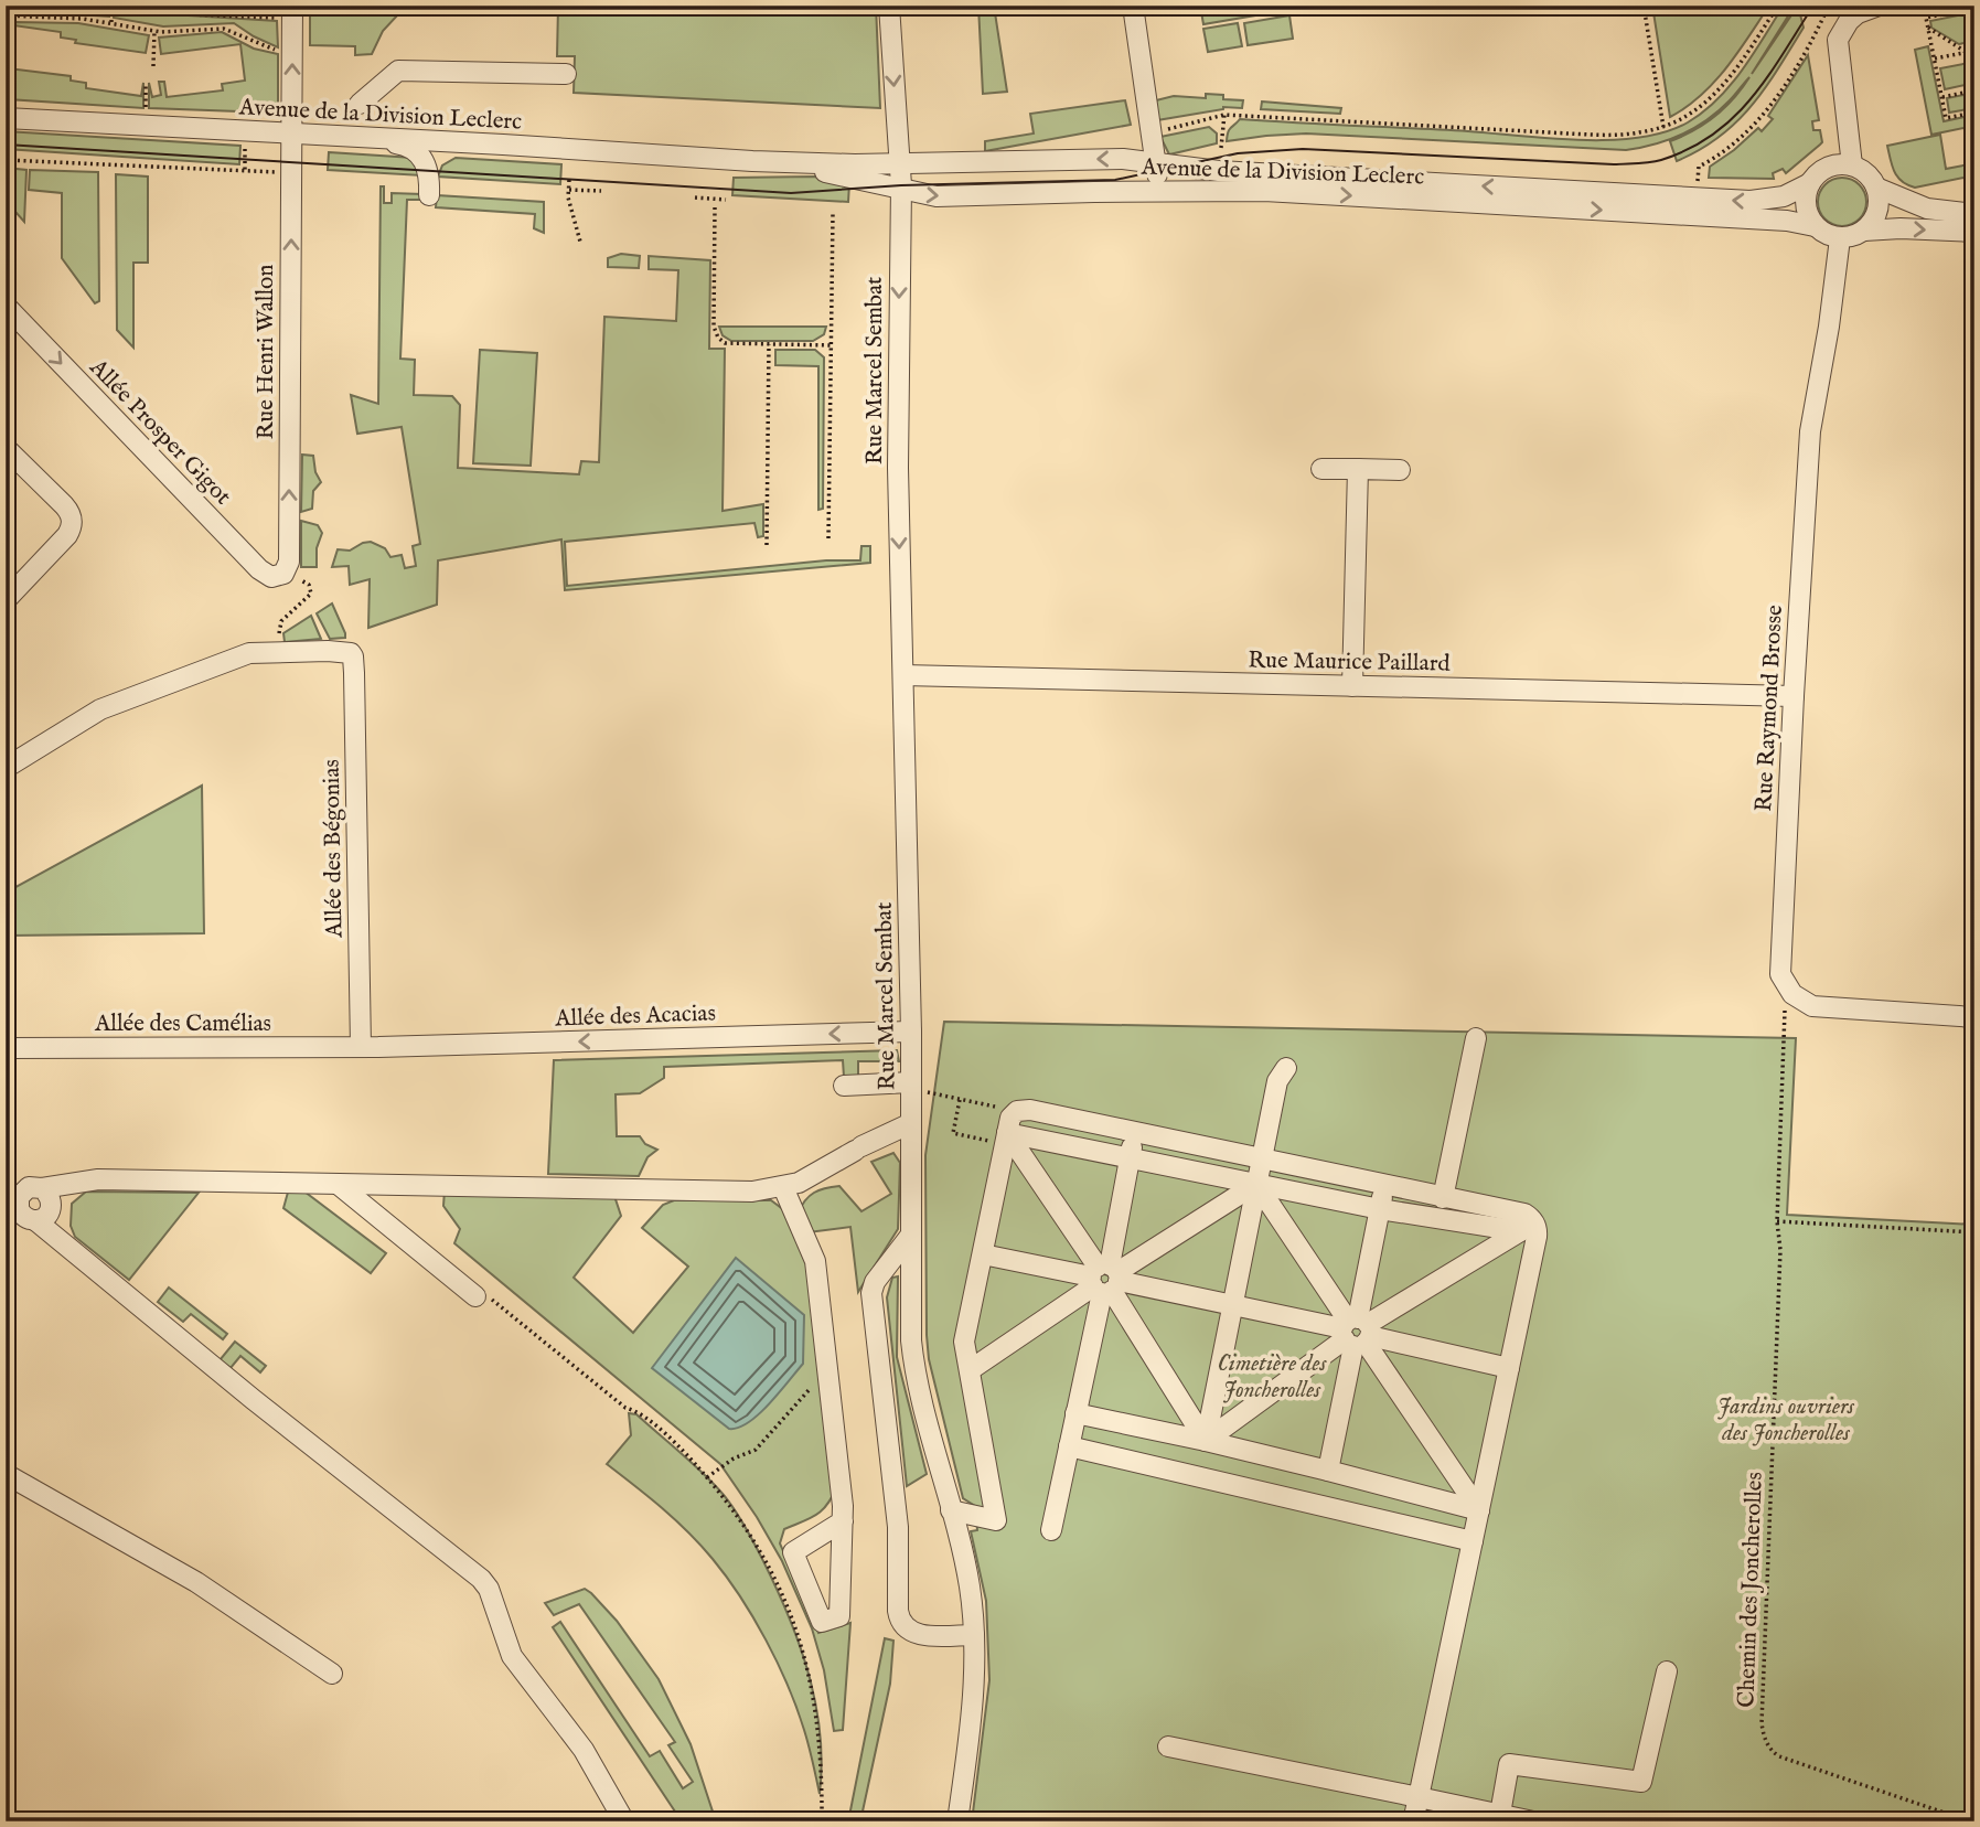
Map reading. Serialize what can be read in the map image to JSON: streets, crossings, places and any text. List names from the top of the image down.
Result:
{
  "streets": {
    "street": [
      "Avenue de la Division Leclerc",
      "Rue Henri Wallon",
      "Rue Marcel Sembat",
      "Allée Prosper Gigot",
      "Rue Maurice Paillard",
      "Rue Raymond Brosse",
      "Allée des Bégonias",
      "Allée des Acacias",
      "Allée des Camélias"
    ],
    "path": ["Chemin des Joncherolles"]
  },
  "crossings": [
    ["Avenue de la Division Leclerc", "Rue Henri Wallon"],
    ["Avenue de la Division Leclerc", "Rue Marcel Sembat"],
    ["Avenue de la Division Leclerc", "Rue Raymond Brosse"],
    ["Rue Henri Wallon", "Allée Prosper Gigot"],
    ["Rue Marcel Sembat", "Rue Maurice Paillard"],
    ["Rue Marcel Sembat", "Allée des Acacias"],
    ["Rue Maurice Paillard", "Rue Raymond Brosse"],
    ["Rue Raymond Brosse", "Chemin des Joncherolles"],
    ["Allée des Bégonias", "Allée des Acacias"],
    ["Allée des Bégonias", "Allée des Camélias"],
    ["Allée des Acacias", "Allée des Camélias"]
  ],
  "one_way": ["Rue Henri Wallon", "Rue Marcel Sembat", "Allée Prosper Gigot"],
  "parks": ["Cimetière des Joncherolles", "Jardins ouvriers des Joncherolles"]
}
